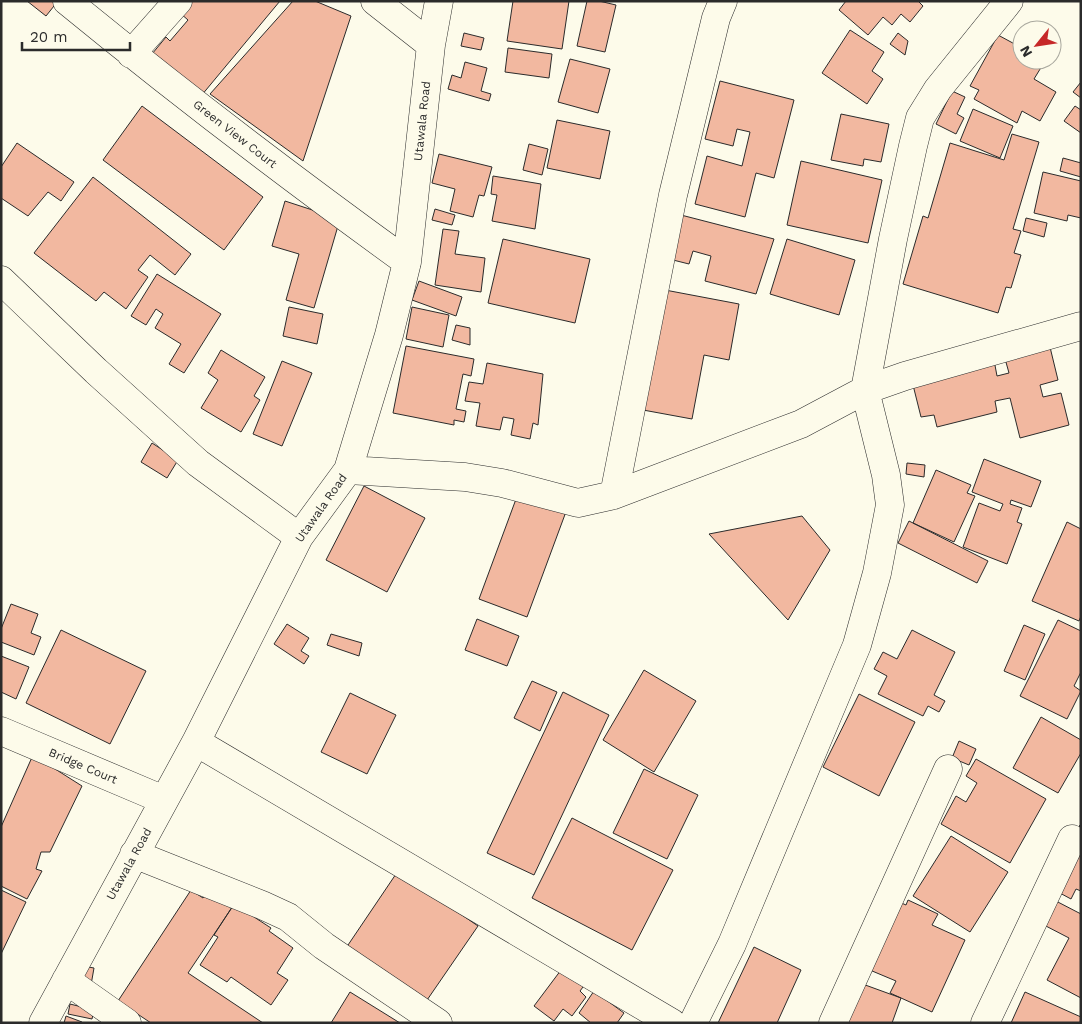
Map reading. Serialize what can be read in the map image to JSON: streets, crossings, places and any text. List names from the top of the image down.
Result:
{
  "streets": {
    "street": ["Utawala Road", "Green View Court", "Bridge Court"]
  },
  "crossings": [
    ["Utawala Road", "Green View Court"],
    ["Utawala Road", "Bridge Court"]
  ],
  "scale_bar": "20 m",
  "north": "bottom left"
}
